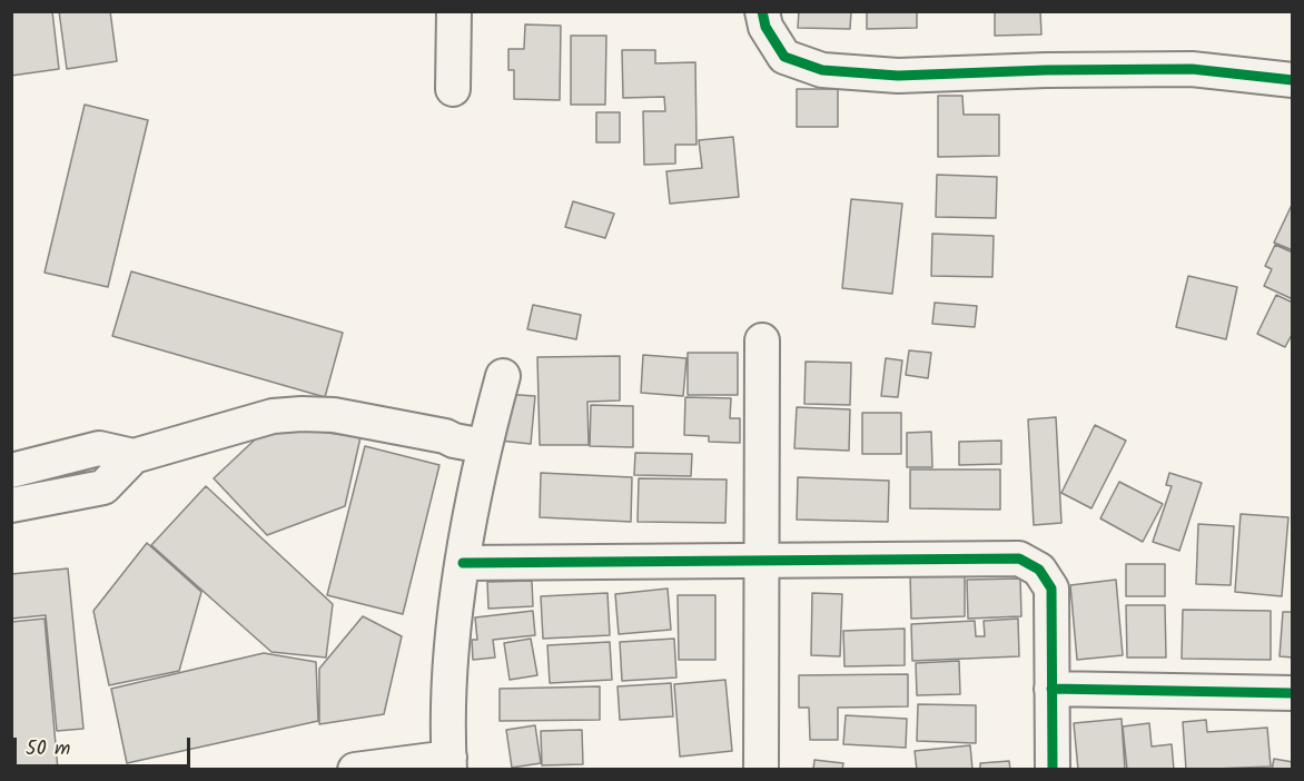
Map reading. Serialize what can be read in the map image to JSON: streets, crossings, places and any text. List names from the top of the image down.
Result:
{
  "scale_bar": "50 m"
}
